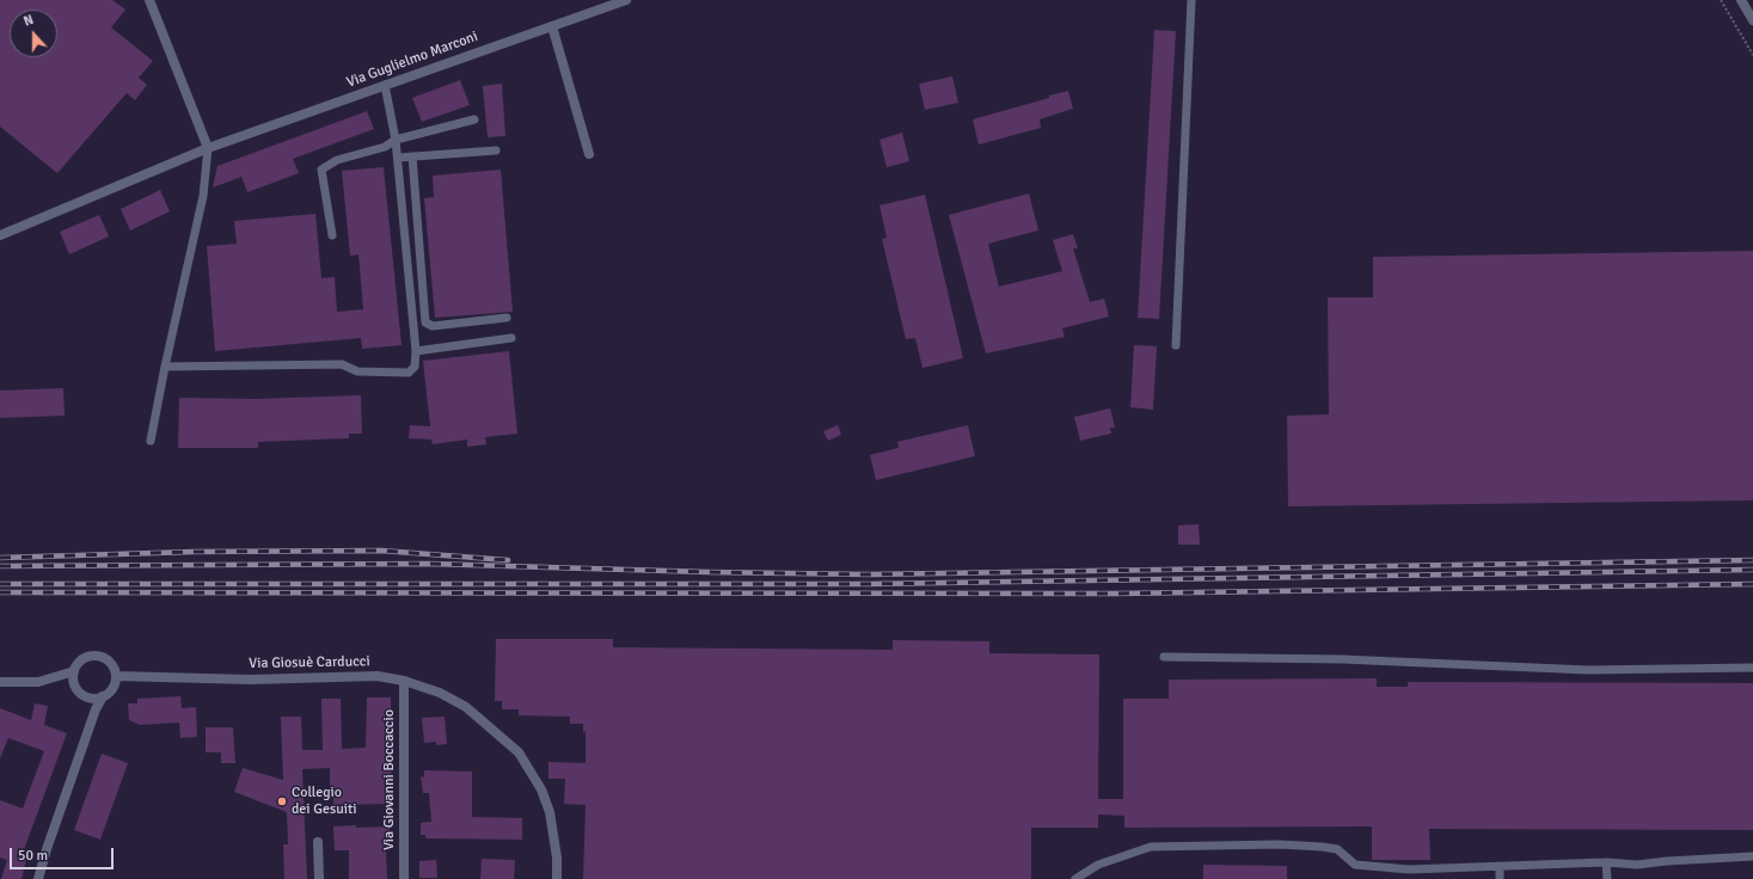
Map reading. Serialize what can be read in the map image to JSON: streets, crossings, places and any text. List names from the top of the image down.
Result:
{
  "streets": {
    "street": ["Via Guglielmo Marconi", "Via Giosuè Carducci", "Via Giovanni Boccaccio"]
  },
  "crossings": [
    ["Via Giosuè Carducci", "Via Giovanni Boccaccio"]
  ],
  "places": ["Collegio dei Gesuiti"],
  "scale_bar": "50 m",
  "north": "top"
}
